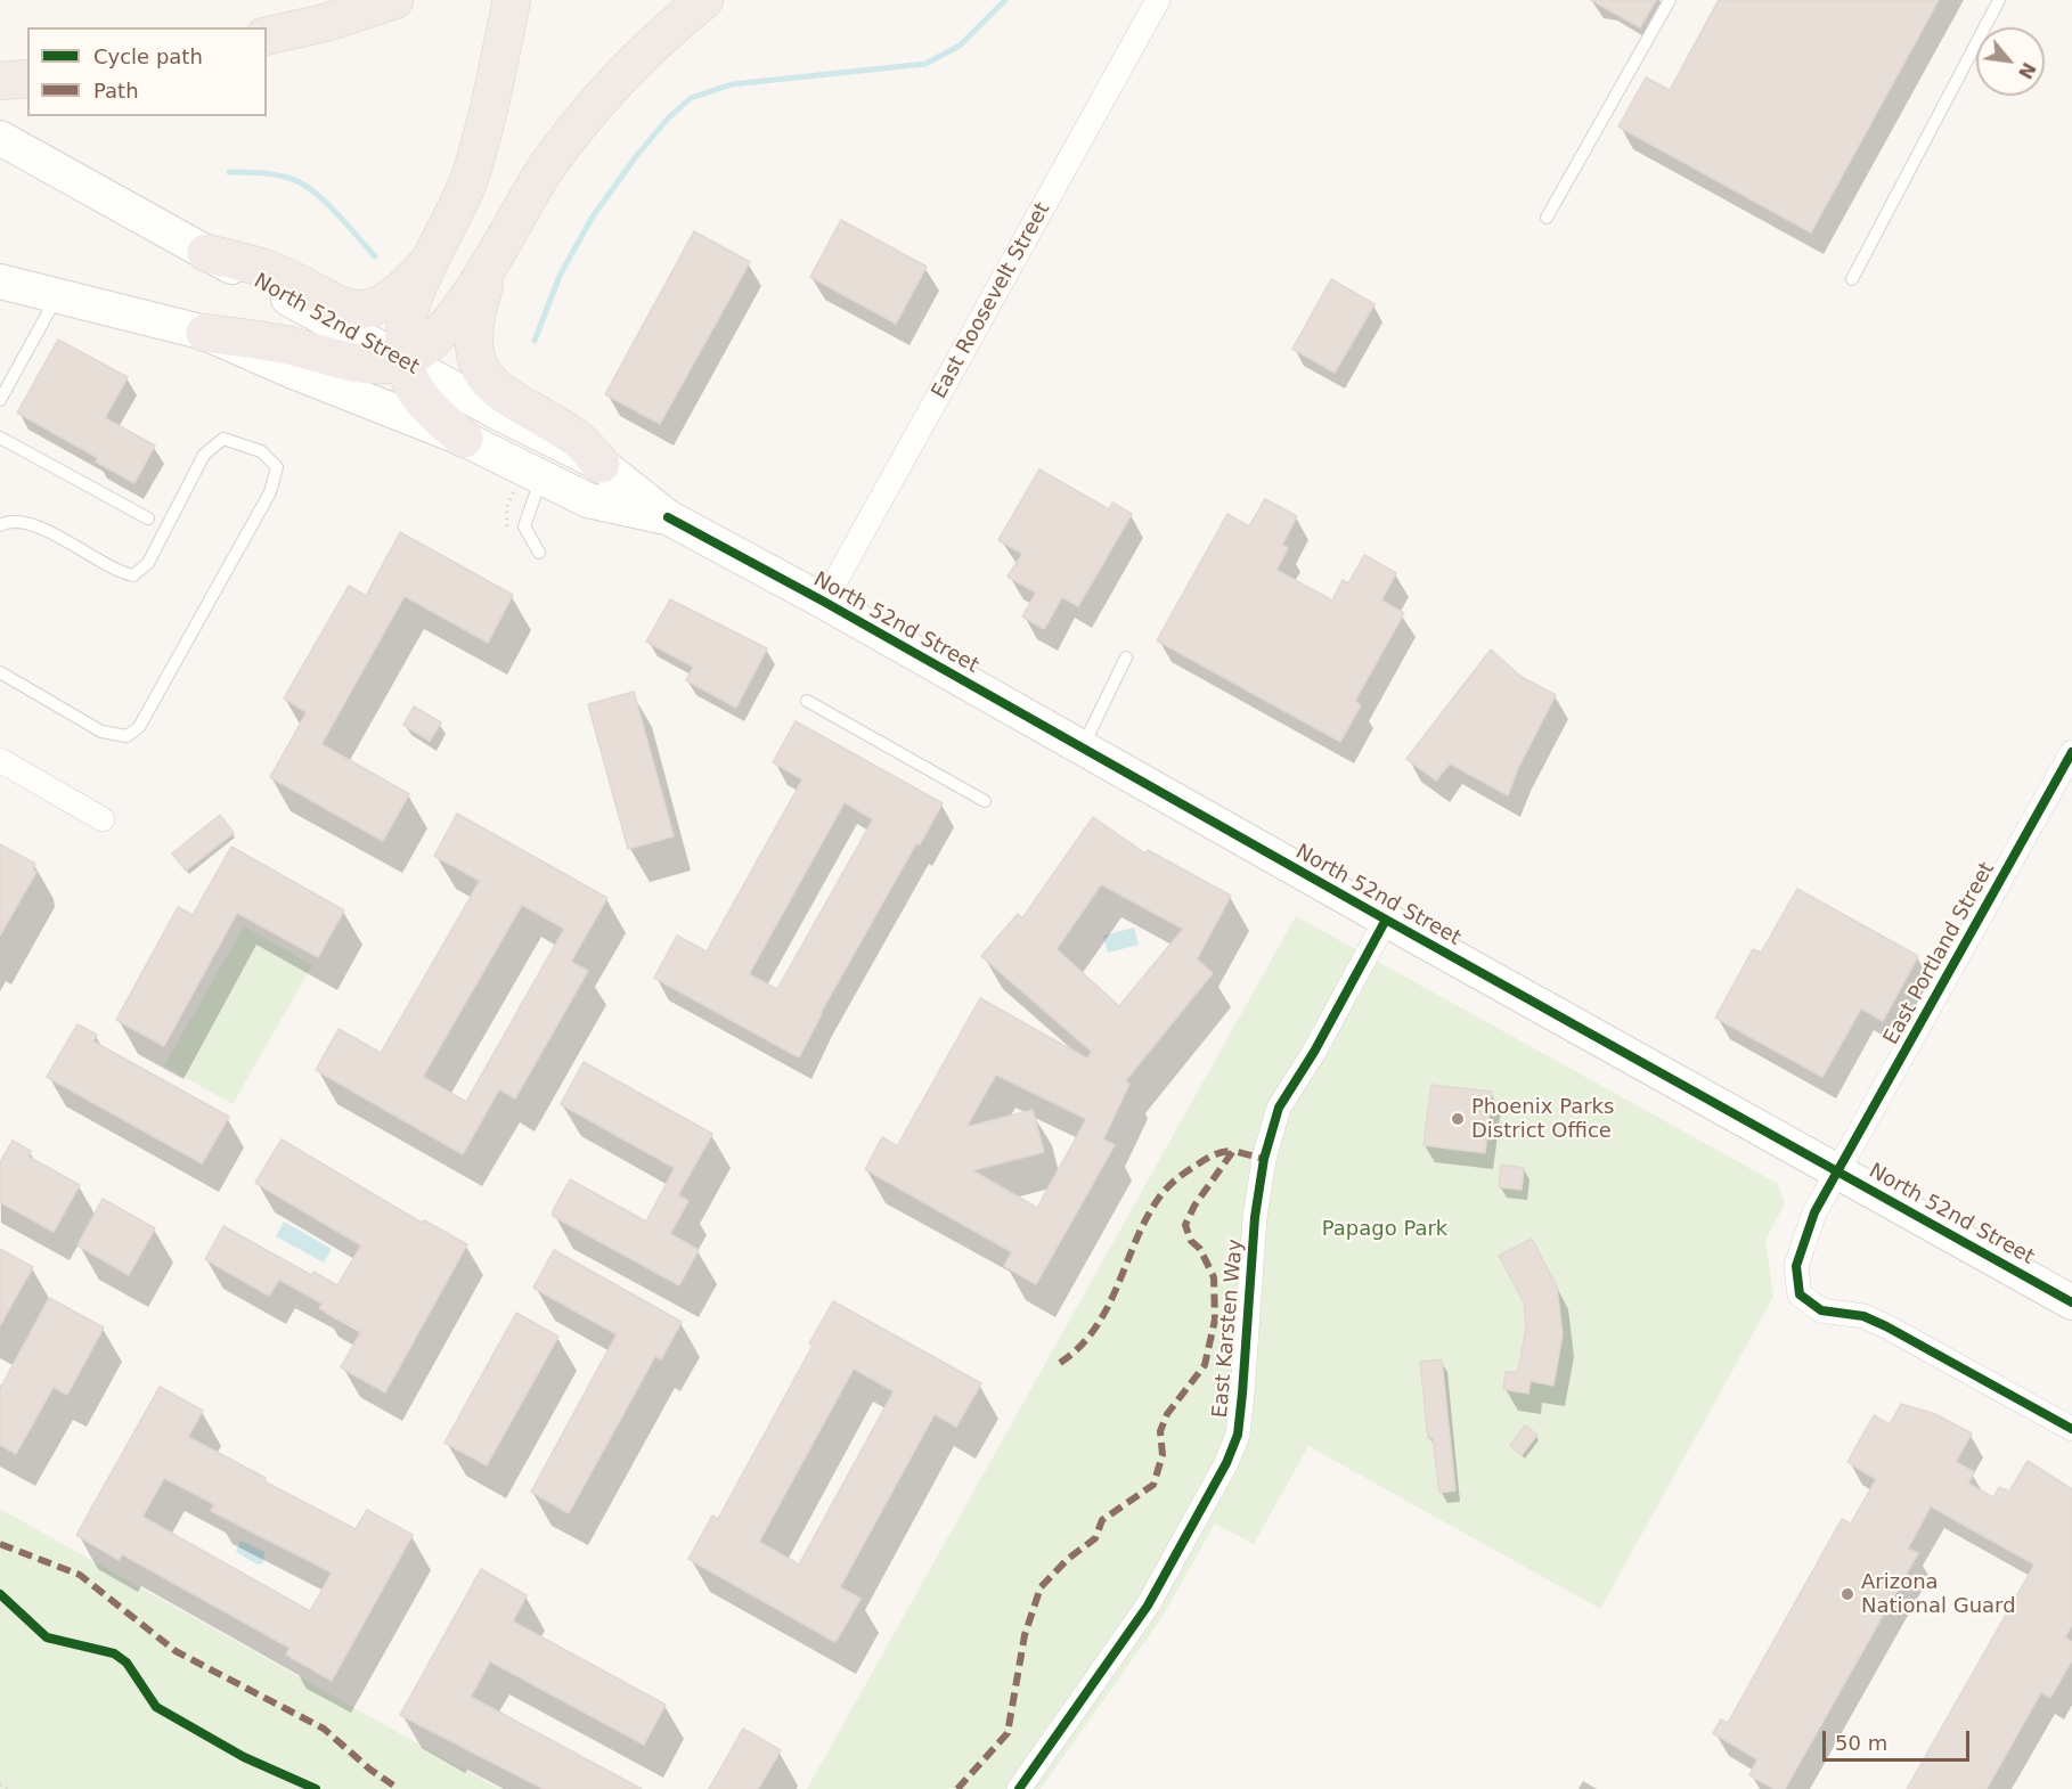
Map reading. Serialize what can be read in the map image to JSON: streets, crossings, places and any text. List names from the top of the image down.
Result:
{
  "streets": {
    "main road": ["North 52nd Street"],
    "street": ["East Roosevelt Street", "East Portland Street", "East Karsten Way"]
  },
  "crossings": [
    ["East Roosevelt Street", "North 52nd Street"],
    ["North 52nd Street", "East Portland Street"],
    ["North 52nd Street", "East Karsten Way"]
  ],
  "parks": ["Papago Park"],
  "places": ["Phoenix Parks District Office", "Arizona National Guard"],
  "legend": ["Cycle path", "Path"],
  "scale_bar": "50 m",
  "north": "bottom right"
}
